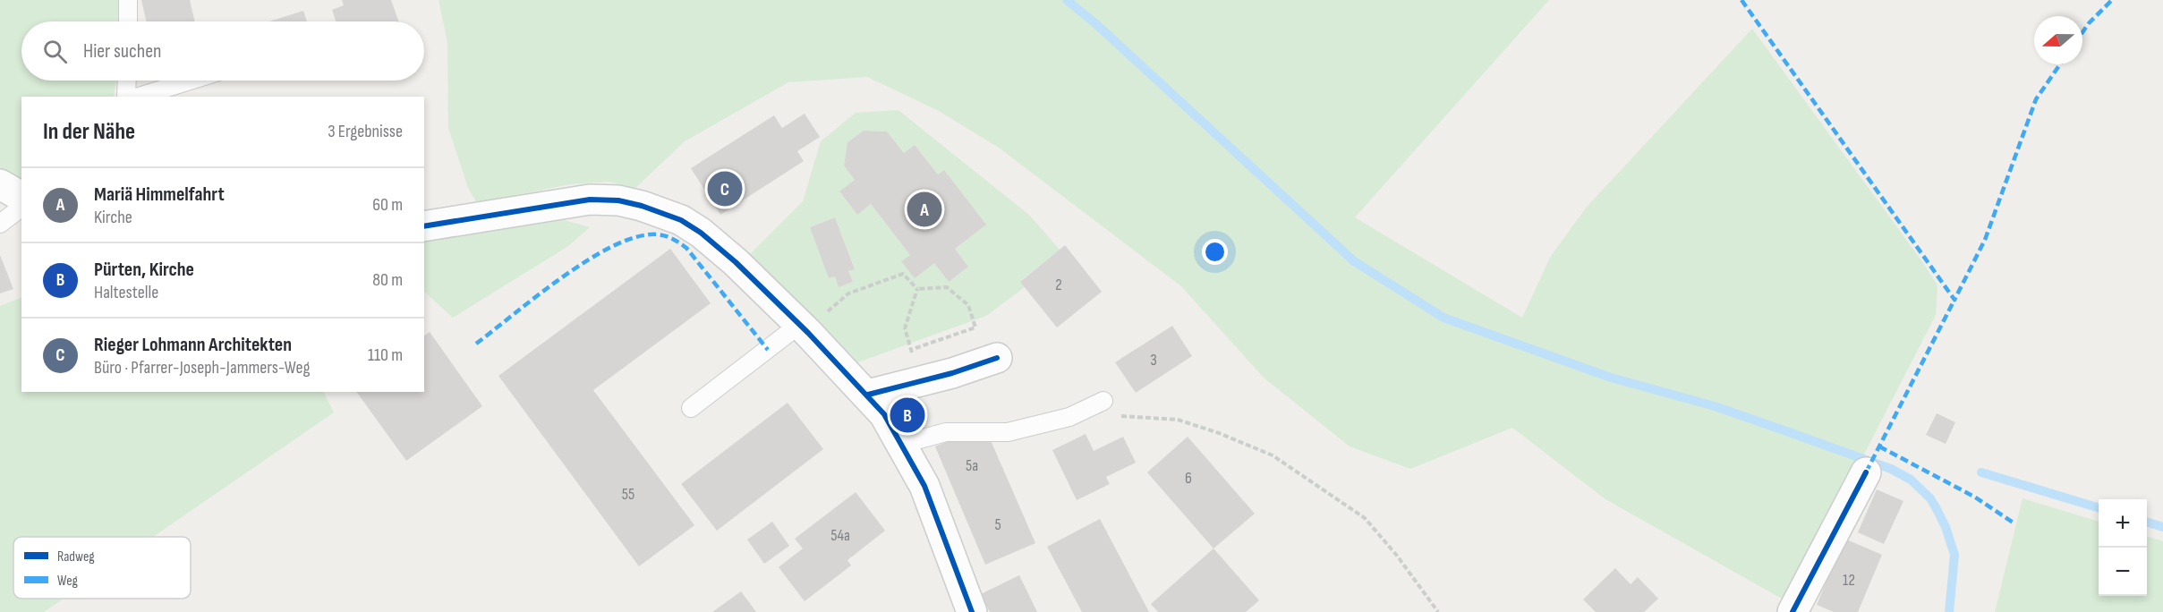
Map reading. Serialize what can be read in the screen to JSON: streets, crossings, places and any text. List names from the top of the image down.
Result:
{
  "house_numbers": [
    "2",
    "3",
    "5a",
    "6",
    "55",
    "5",
    "54a",
    "12"
  ],
  "legend": ["Radweg", "Weg"],
  "north": "left",
  "page": {
    "search": "Hier suchen",
    "heading": ["In der Nähe", "3 Ergebnisse"],
    "list": [
      {
        "mark": "A",
        "name": "Mariä Himmelfahrt",
        "note": "Kirche",
        "value": "60 m"
      },
      {
        "mark": "B",
        "name": "Pürten, Kirche",
        "note": "Haltestelle",
        "value": "80 m"
      },
      {
        "mark": "C",
        "name": "Rieger Lohmann Architekten",
        "note": "Büro · Pfarrer-Joseph-Jammers-Weg",
        "value": "110 m"
      }
    ],
    "pins": ["C", "A", "B"],
    "map_buttons": ["+", "−"]
  }
}
